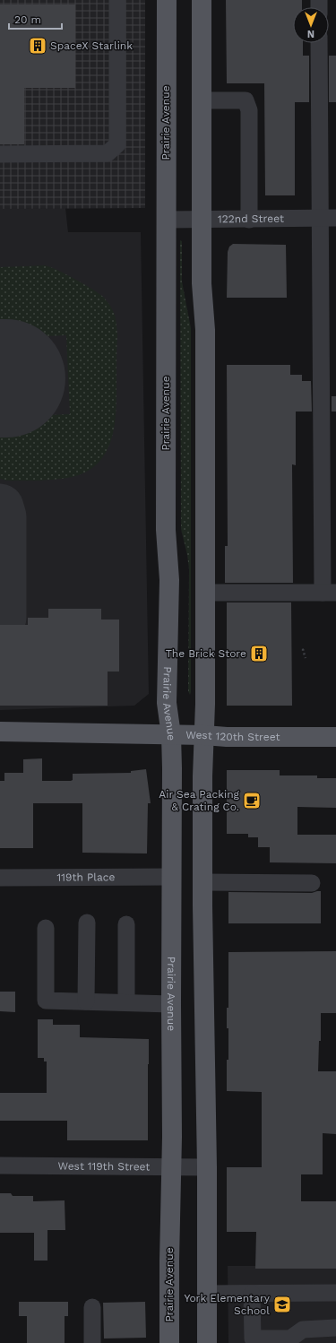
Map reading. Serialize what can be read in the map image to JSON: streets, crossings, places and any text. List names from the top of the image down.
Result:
{
  "streets": {
    "main road": ["Prairie Avenue", "West 120th Street"],
    "street": ["122nd Street", "119th Place", "West 119th Street"]
  },
  "crossings": [
    ["Prairie Avenue", "122nd Street"],
    ["Prairie Avenue", "West 120th Street"],
    ["Prairie Avenue", "119th Place"],
    ["Prairie Avenue", "West 119th Street"]
  ],
  "places": {
    "building": ["SpaceX Starlink", "The Brick Store"],
    "cafe": ["Air Sea Packing & Crating Co."],
    "school or university": ["York Elementary School"]
  },
  "scale_bar": "20 m",
  "north": "bottom"
}
